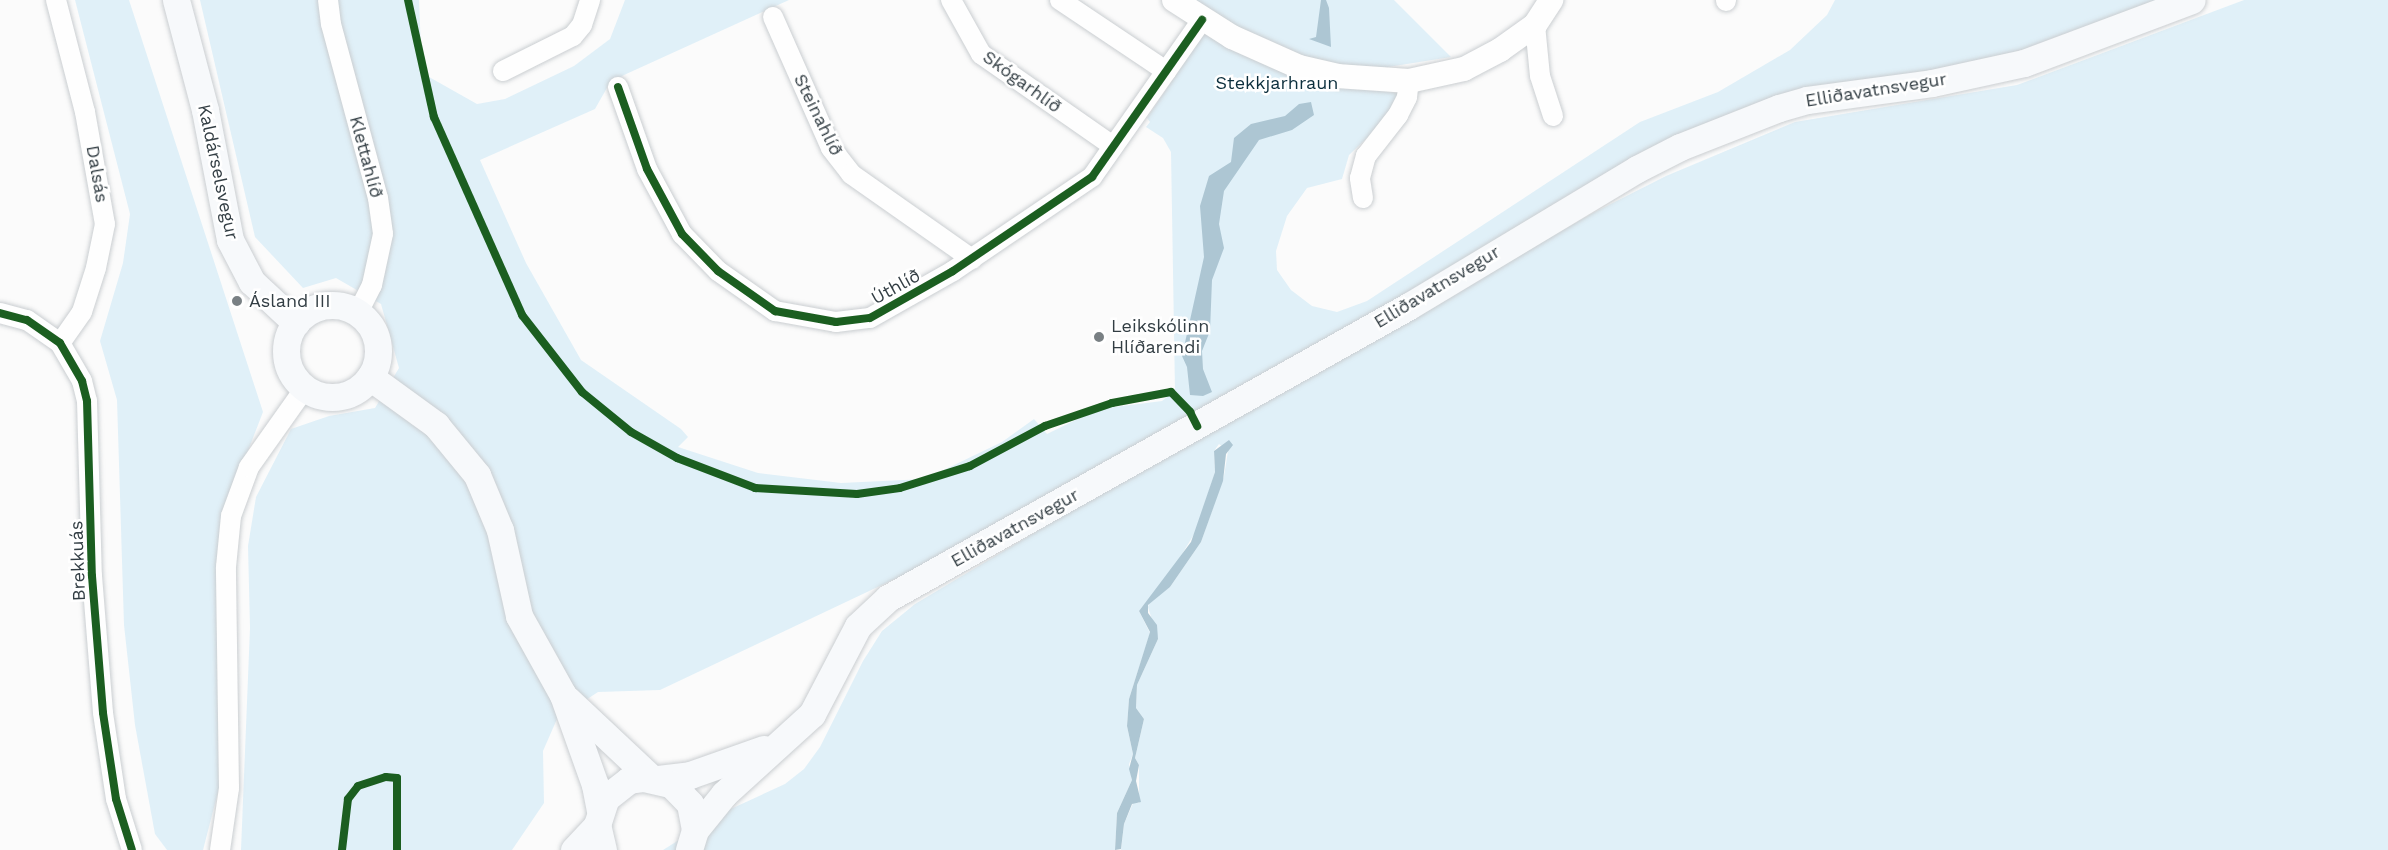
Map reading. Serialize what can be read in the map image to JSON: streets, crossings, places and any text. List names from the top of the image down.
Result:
{
  "streets": {
    "main road": ["Elliðavatnsvegur", "Kaldárselsvegur"],
    "street": [
      "Skógarhlíð",
      "Steinahlíð",
      "Klettahlíð",
      "Dalsás",
      "Úthlíð",
      "Brekkuás"
    ]
  },
  "crossings": [
    ["Skógarhlíð", "Úthlíð"],
    ["Steinahlíð", "Úthlíð"],
    ["Klettahlíð", "Kaldárselsvegur"],
    ["Dalsás", "Brekkuás"]
  ],
  "parks": ["Stekkjarhraun"],
  "places": ["Ásland III", "Leikskólinn Hlíðarendi"]
}
